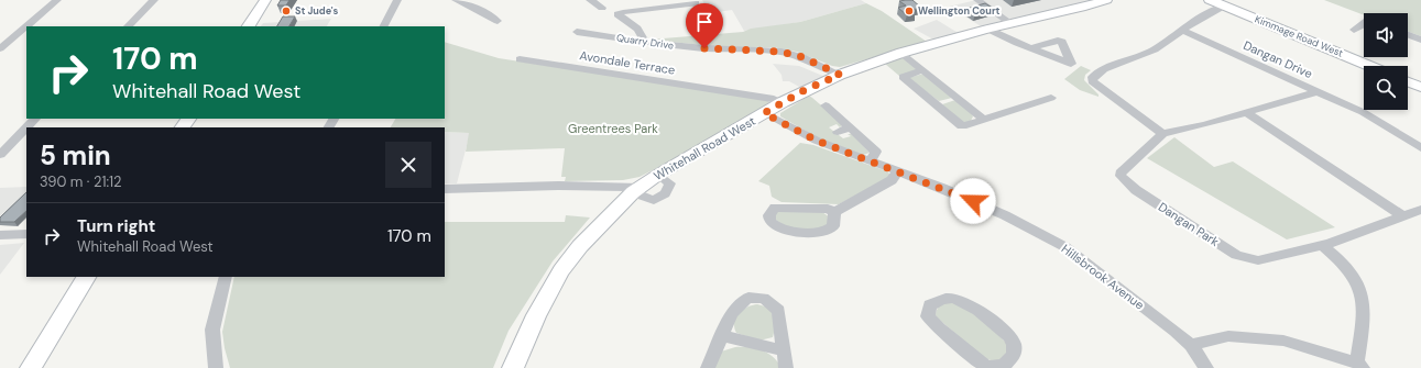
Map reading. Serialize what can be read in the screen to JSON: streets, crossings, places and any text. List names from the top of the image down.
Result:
{
  "streets": {
    "street": [
      "Kimmage Road West",
      "Quarry Drive",
      "Dangan Drive",
      "Avondale Terrace",
      "Whitehall Road West",
      "Dangan Park",
      "Hillsbrook Avenue"
    ]
  },
  "crossings": [
    ["Quarry Drive", "Whitehall Road West"],
    ["Dangan Drive", "Dangan Park"],
    ["Avondale Terrace", "Whitehall Road West"],
    ["Whitehall Road West", "Hillsbrook Avenue"]
  ],
  "parks": ["Greentrees Park"],
  "places": ["St Jude's", "Wellington Court"],
  "page": {
    "turn": ["170 m", "Whitehall Road West"],
    "heading": ["5 min", "390 m · 21:12"],
    "list": [
      {
        "name": "Turn right",
        "note": "Whitehall Road West",
        "value": "170 m"
      }
    ]
  }
}
